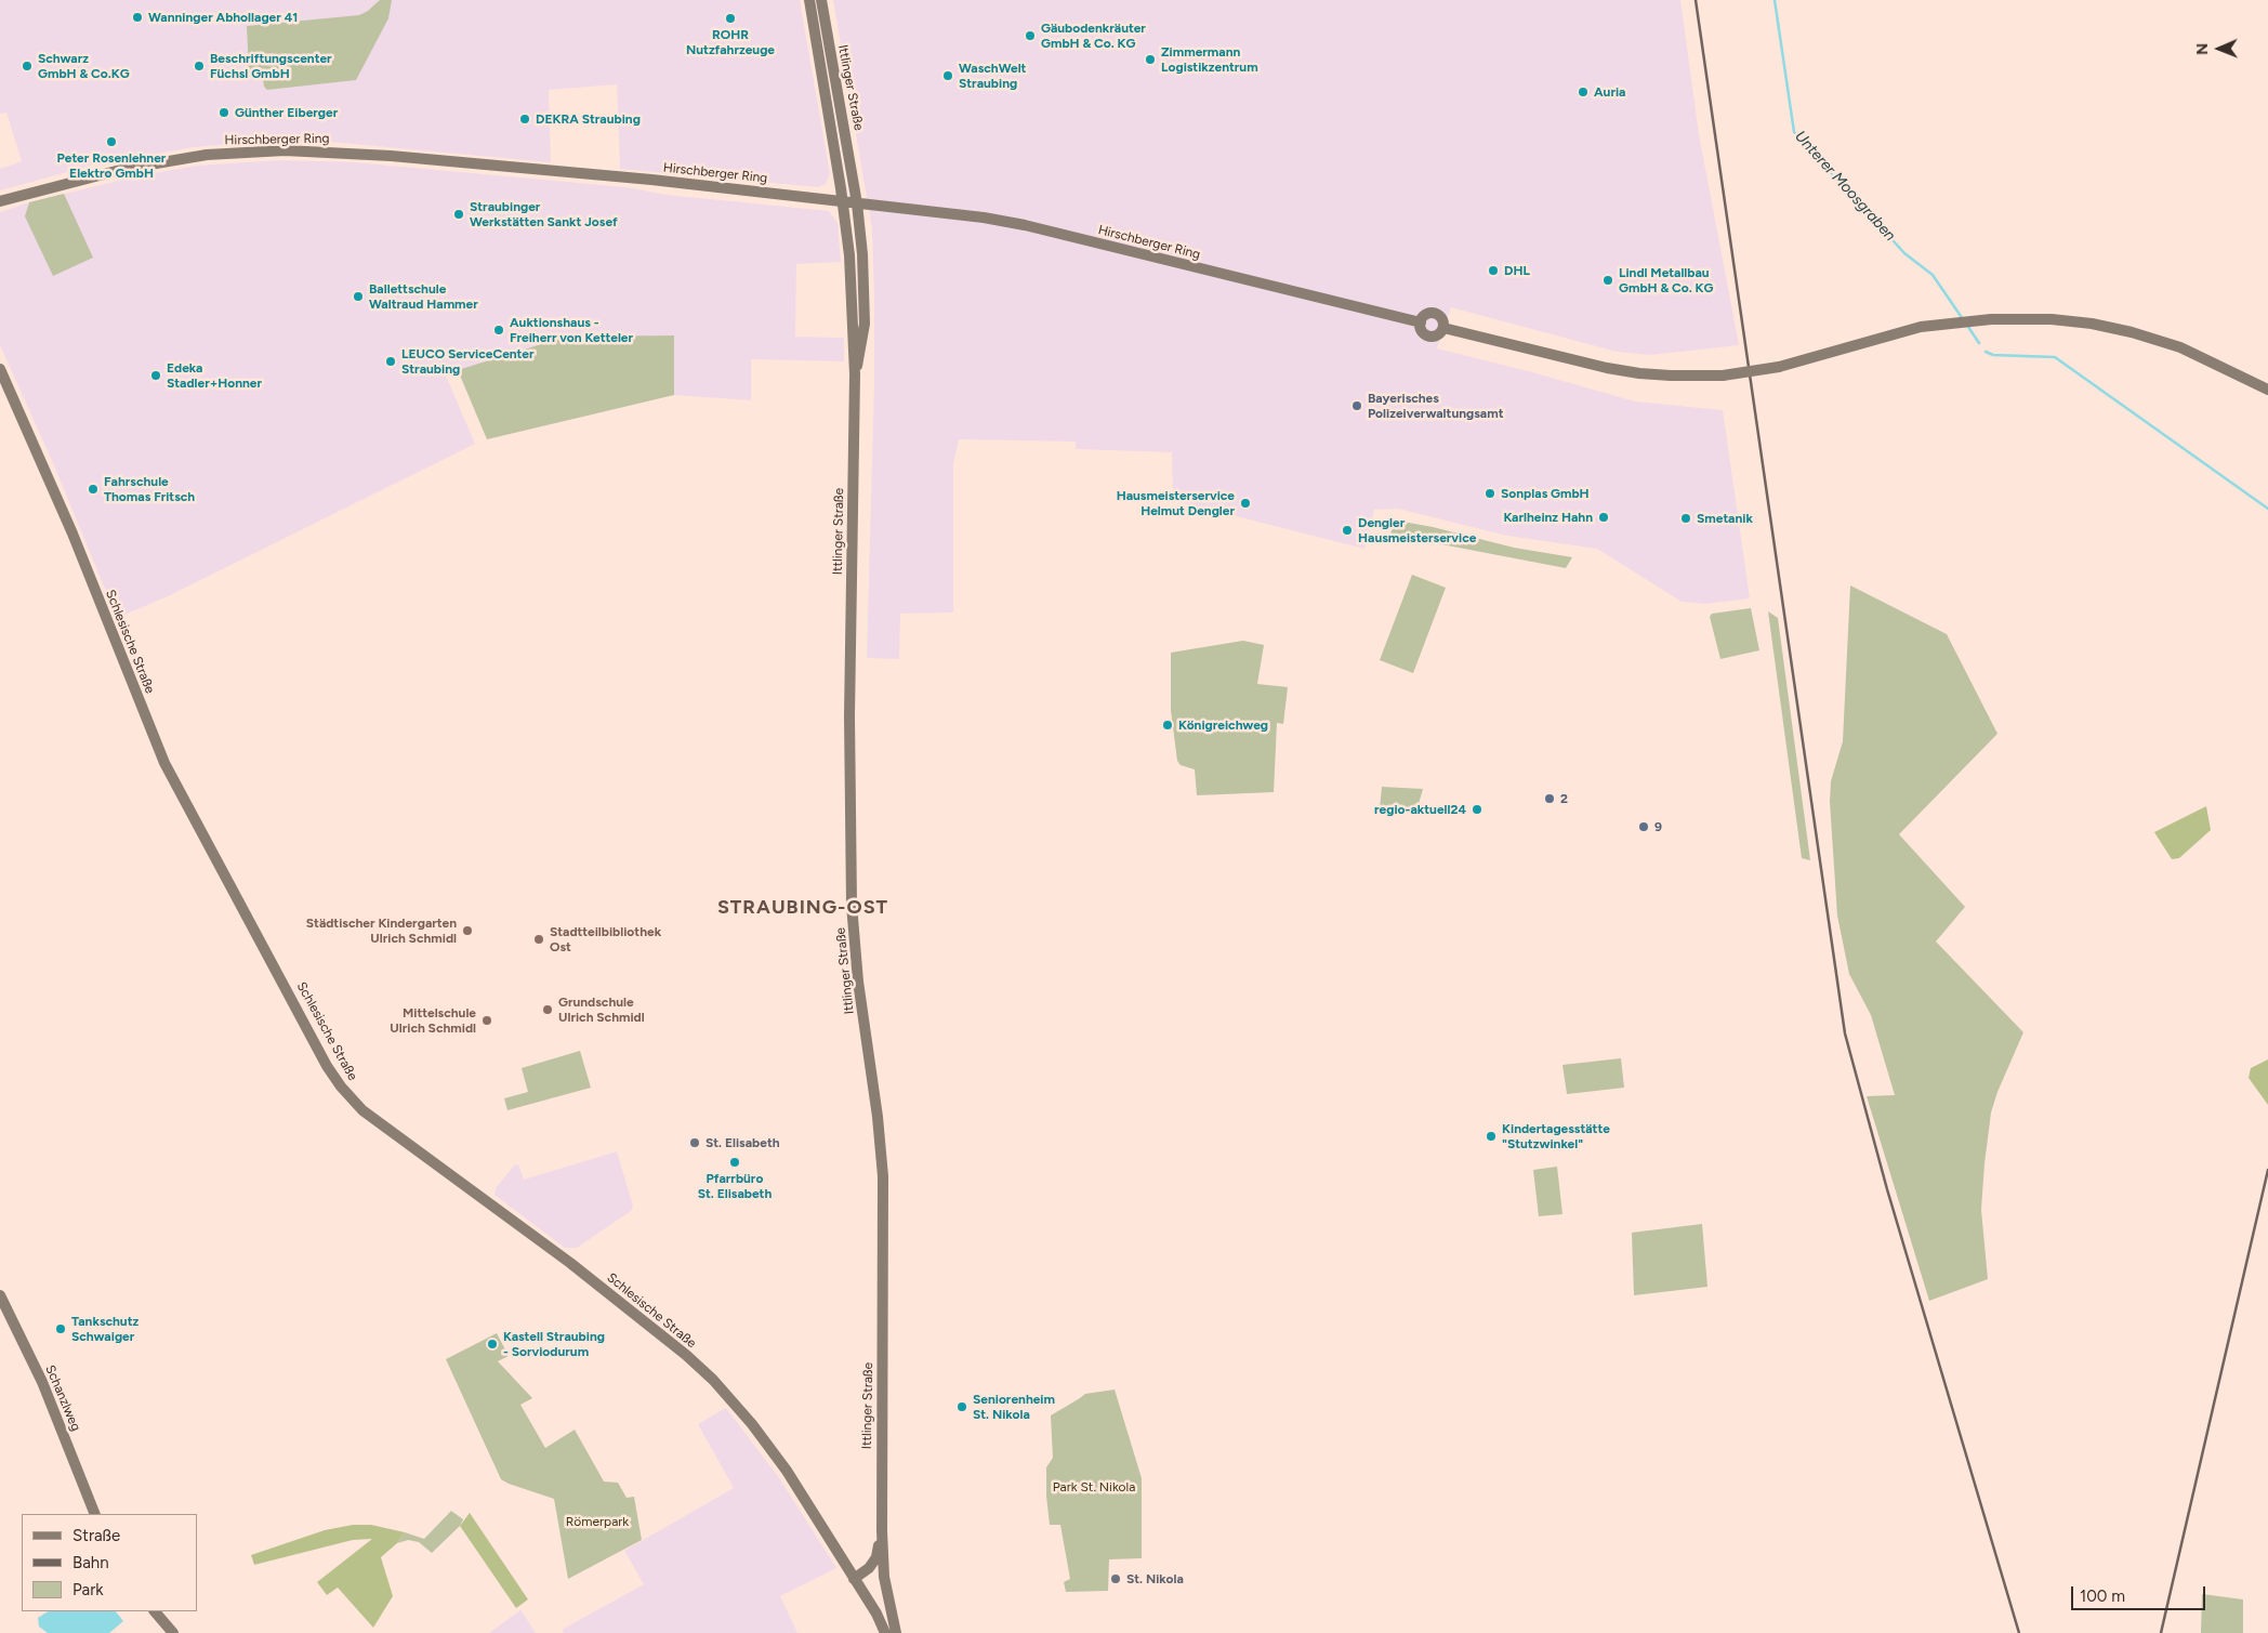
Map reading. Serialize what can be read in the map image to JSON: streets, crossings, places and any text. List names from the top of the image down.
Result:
{
  "streets": {
    "street": [
      "Ittlinger Straße",
      "Hirschberger Ring",
      "Schlesische Straße",
      "Schanzlweg"
    ]
  },
  "crossings": [
    ["Ittlinger Straße", "Hirschberger Ring"],
    ["Ittlinger Straße", "Schlesische Straße"]
  ],
  "districts": ["STRAUBING-OST"],
  "water": ["Unterer Moosgraben"],
  "parks": ["Park St. Nikola", "Römerpark"],
  "places": [
    "Wanninger Abhollager 41",
    "ROHR Nutzfahrzeuge",
    "Gäubodenkräuter GmbH & Co. KG",
    "Zimmermann Logistikzentrum",
    "Schwarz GmbH & Co.KG",
    "Beschriftungscenter Füchsl GmbH",
    "WaschWelt Straubing",
    "Auria",
    "Günther Eiberger",
    "DEKRA Straubing",
    "Peter Rosenlehner Elektro GmbH",
    "Straubinger Werkstätten Sankt Josef",
    "DHL",
    "Lindl Metallbau GmbH & Co. KG",
    "Ballettschule Waltraud Hammer",
    "Auktionshaus - Freiherr von Ketteler",
    "LEUCO ServiceCenter Straubing",
    "Edeka Stadler+Honner",
    "Bayerisches Polizeiverwaltungsamt",
    "Fahrschule Thomas Fritsch",
    "Sonplas GmbH",
    "Hausmeisterservice Helmut Dengler",
    "Karlheinz Hahn",
    "Smetanik",
    "Dengler Hausmeisterservice",
    "Königreichweg",
    "2",
    "regio-aktuell24",
    "9",
    "Städtischer Kindergarten Ulrich Schmidl",
    "Stadtteilbibliothek Ost",
    "Grundschule Ulrich Schmidl",
    "Mittelschule Ulrich Schmidl",
    "Kindertagesstätte \"Stutzwinkel\"",
    "St. Elisabeth",
    "Pfarrbüro St. Elisabeth",
    "Tankschutz Schwaiger",
    "Kastell Straubing - Sorviodurum",
    "Seniorenheim St. Nikola",
    "St. Nikola"
  ],
  "legend": ["Straße", "Bahn", "Park"],
  "scale_bar": "100 m",
  "north": "left"
}
